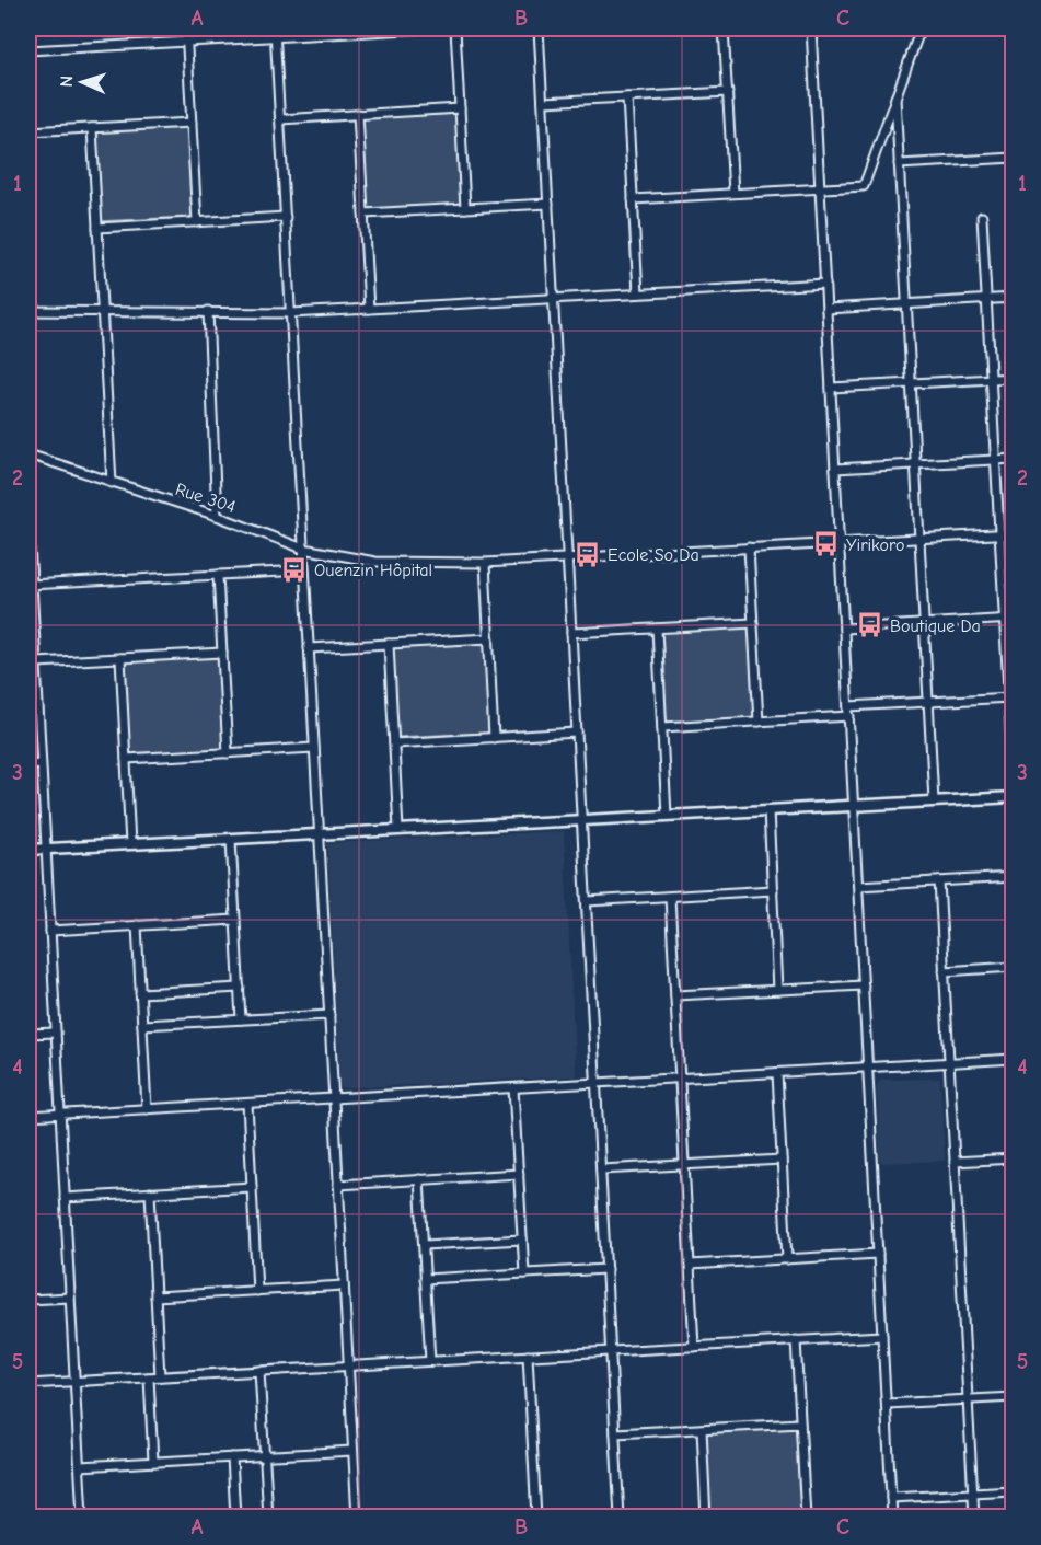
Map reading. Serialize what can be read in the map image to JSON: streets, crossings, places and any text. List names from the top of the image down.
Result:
{
  "streets": {
    "street": ["Rue 304"]
  },
  "places": {
    "bus stop": [
      "Yirikoro",
      "Ecole So Da",
      "Ouenzin Hôpital",
      "Boutique Da"
    ]
  },
  "north": "left",
  "grid": {
    "columns": ["A", "B", "C"],
    "rows": [
      "1",
      "2",
      "3",
      "4",
      "5"
    ]
  }
}
